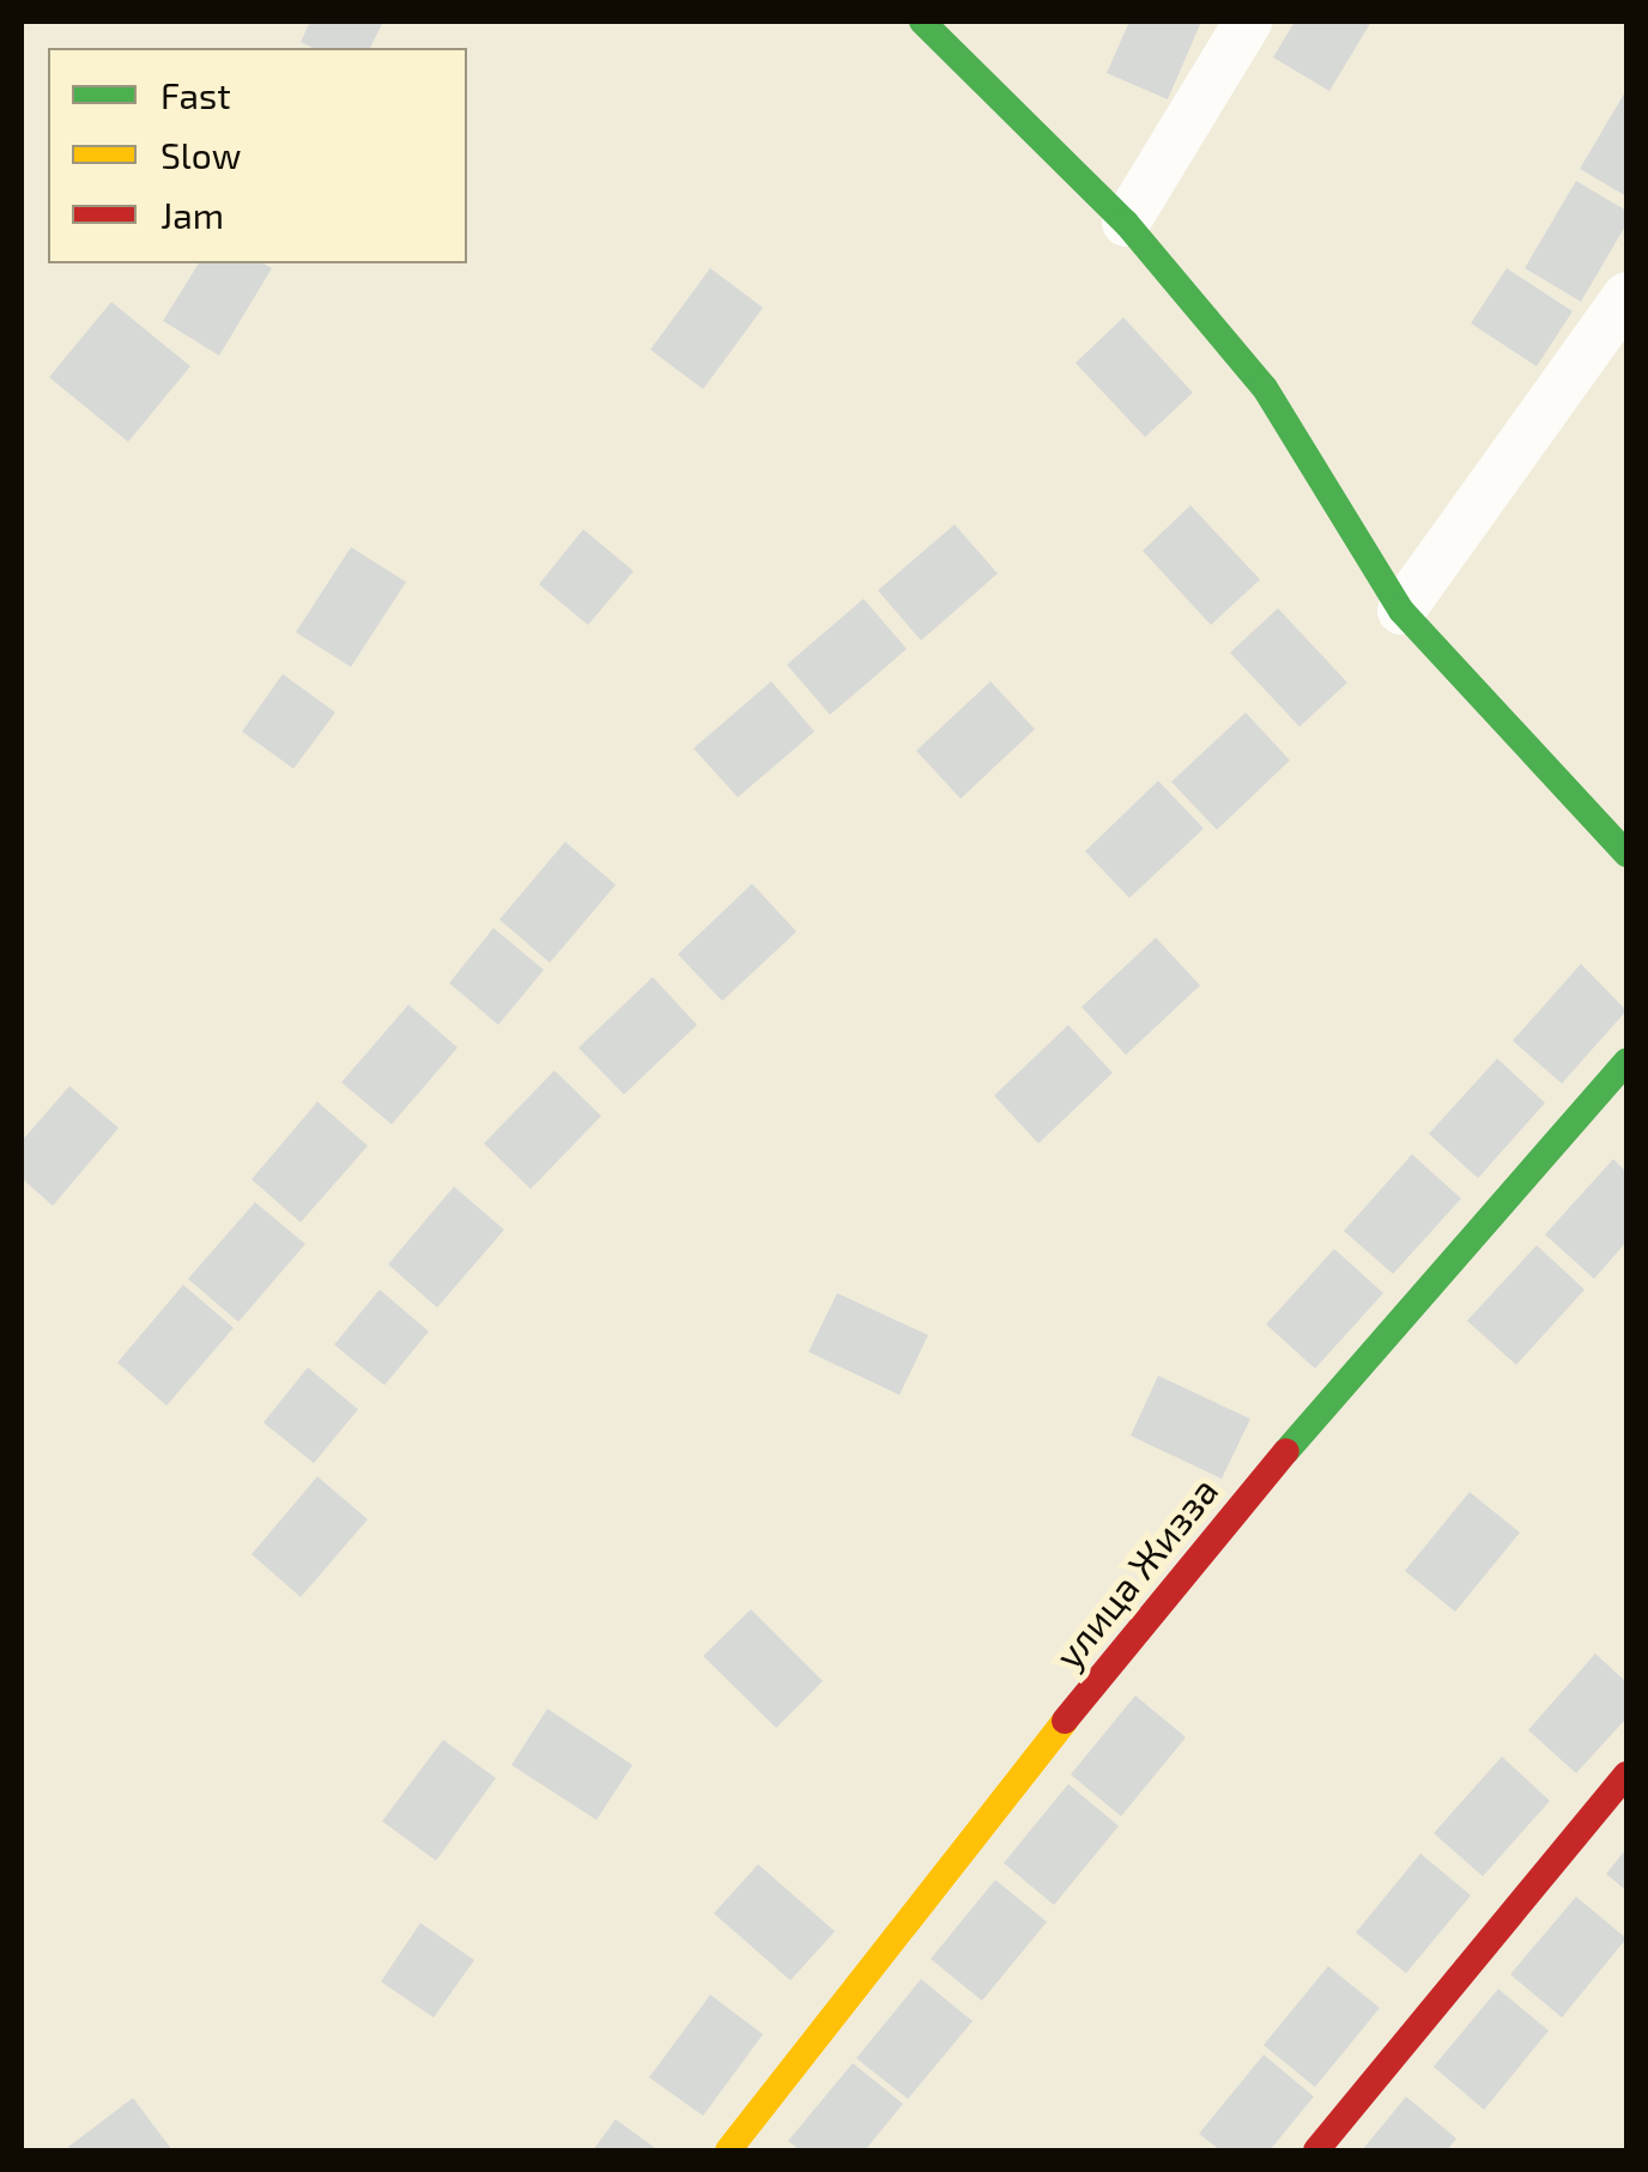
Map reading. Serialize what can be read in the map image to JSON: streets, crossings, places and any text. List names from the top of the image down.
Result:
{
  "streets": {
    "street": ["улица Жизза"]
  },
  "legend": ["Fast", "Slow", "Jam"]
}
